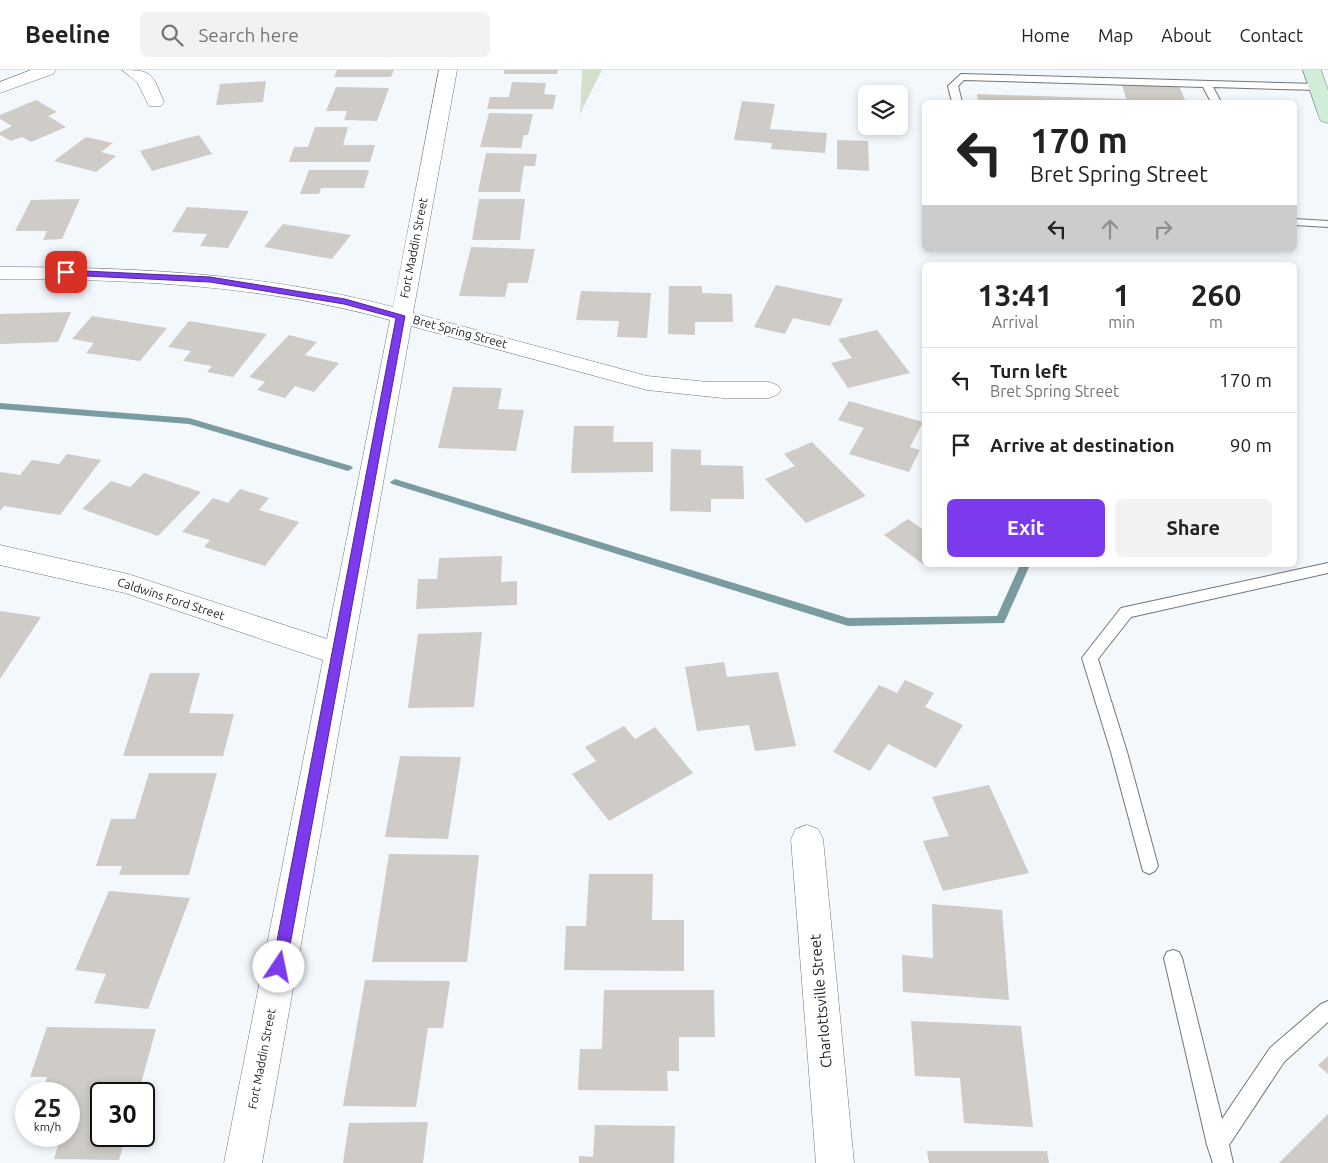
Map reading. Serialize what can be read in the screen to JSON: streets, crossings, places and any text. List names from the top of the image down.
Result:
{
  "streets": {
    "street": [
      "Fort Maddin Street",
      "Bret Spring Street",
      "Caldwins Ford Street",
      "Charlottsville Street"
    ]
  },
  "crossings": [
    ["Fort Maddin Street", "Bret Spring Street"],
    ["Fort Maddin Street", "Caldwins Ford Street"]
  ],
  "page": {
    "header": "Beeline",
    "search": "Search here",
    "nav": [
      "Home",
      "Map",
      "About",
      "Contact"
    ],
    "turn": ["170 m", "Bret Spring Street"],
    "eta": [
      "13:41",
      "Arrival",
      "1",
      "min",
      "260",
      "m"
    ],
    "list": [
      {
        "name": "Turn left",
        "note": "Bret Spring Street",
        "value": "170 m"
      },
      {
        "name": "Arrive at destination",
        "value": "90 m"
      }
    ],
    "buttons": ["Exit", "Share"],
    "speed": "25 km/h",
    "limit": "30"
  }
}
